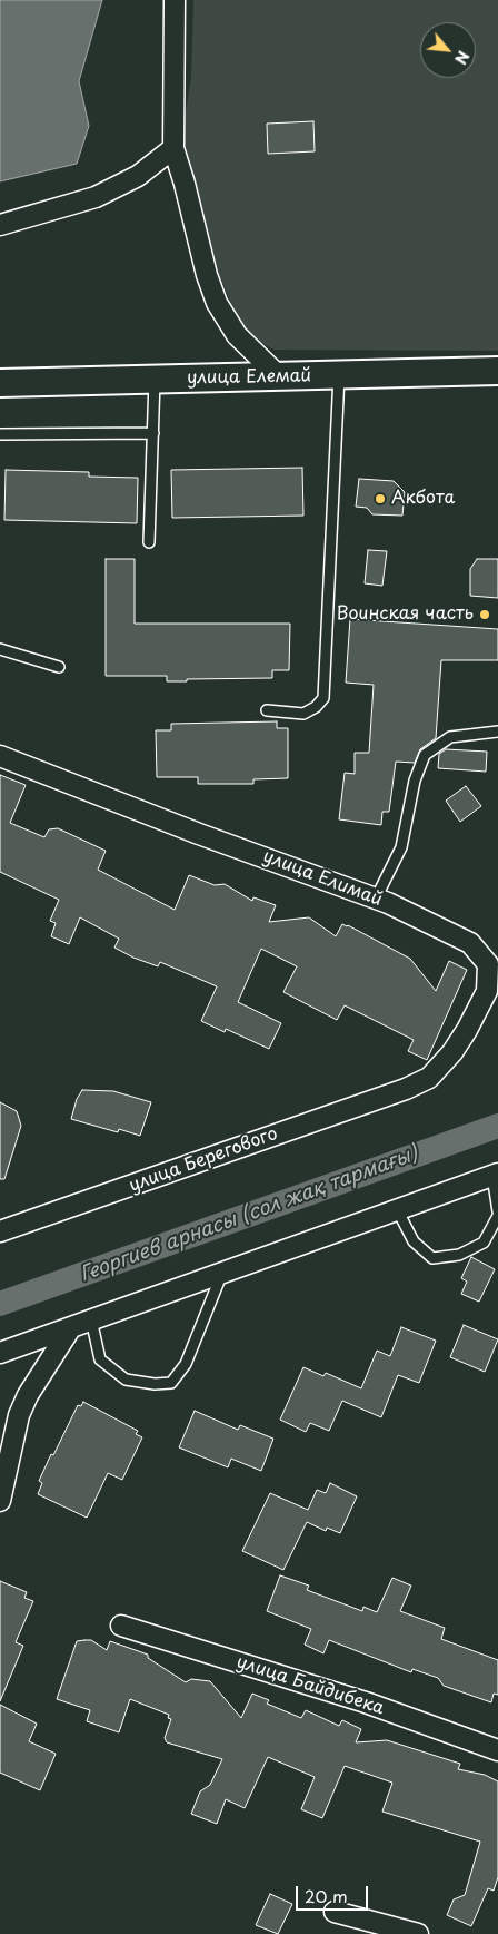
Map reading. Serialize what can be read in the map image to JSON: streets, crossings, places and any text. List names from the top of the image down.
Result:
{
  "streets": {
    "street": [
      "улица Елемай",
      "улица Елимай",
      "улица Берегового",
      "улица Байдибека"
    ]
  },
  "crossings": [
    ["улица Елимай", "улица Берегового"]
  ],
  "water": ["Георгиев арнасы (сол жақ тармағы)"],
  "places": ["Акбота", "Воинская часть"],
  "scale_bar": "20 m",
  "north": "bottom right"
}
